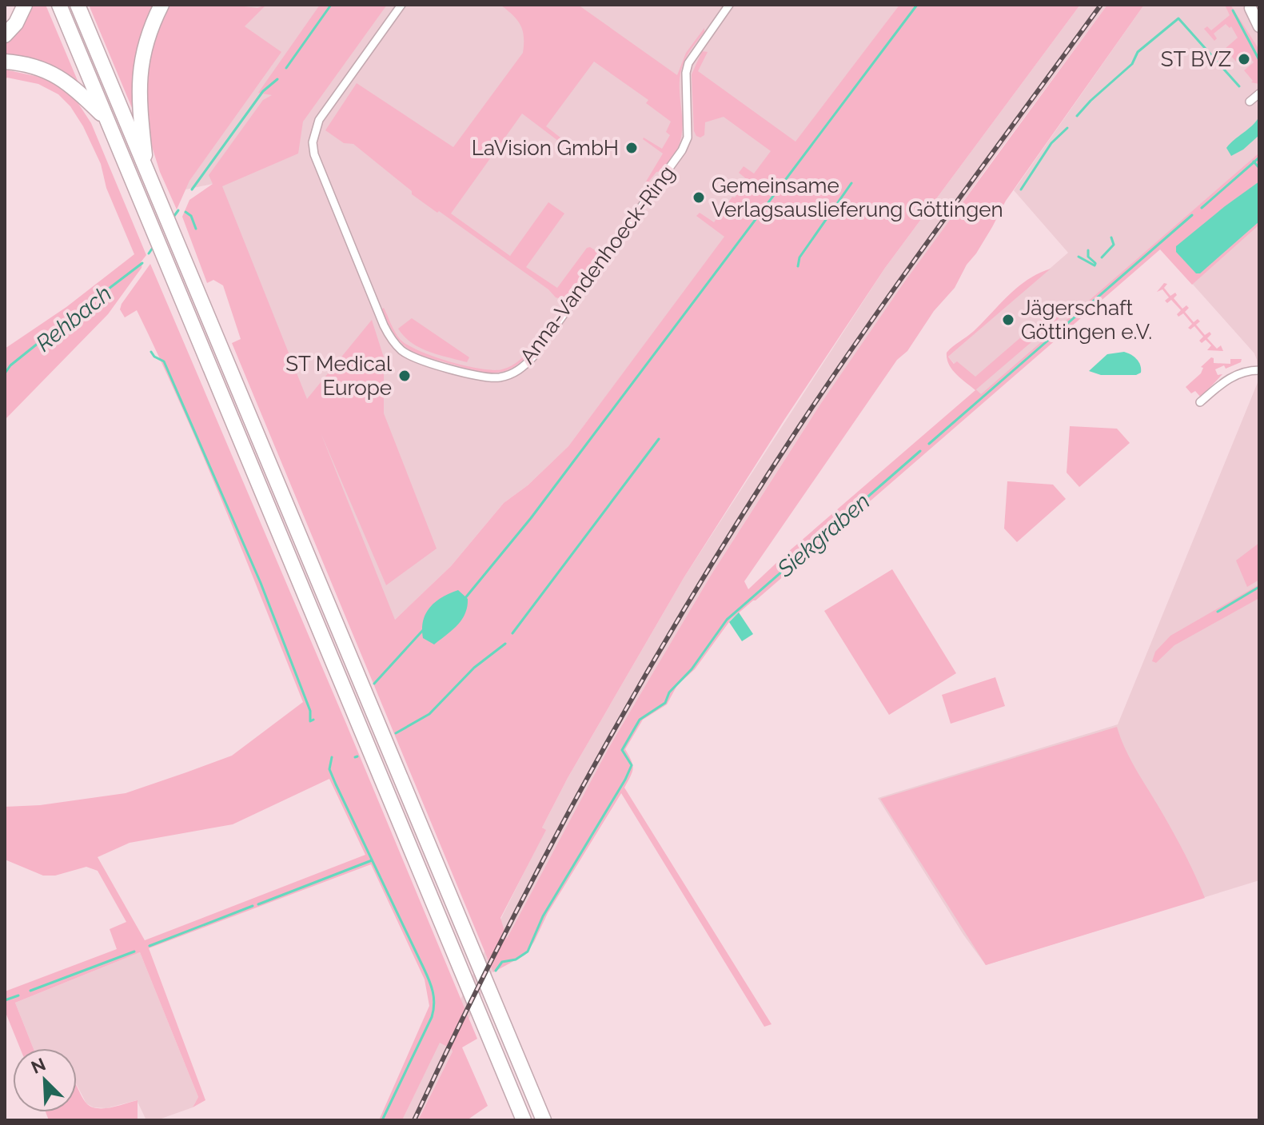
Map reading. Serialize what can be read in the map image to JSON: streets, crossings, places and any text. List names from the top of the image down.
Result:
{
  "streets": {
    "street": ["Anna-Vandenhoeck-Ring"]
  },
  "water": ["Rehbach", "Siekgraben"],
  "places": [
    "ST BVZ",
    "LaVision GmbH",
    "Gemeinsame Verlagsauslieferung Göttingen",
    "Jägerschaft Göttingen e.V.",
    "ST Medical Europe"
  ],
  "north": "top left"
}
